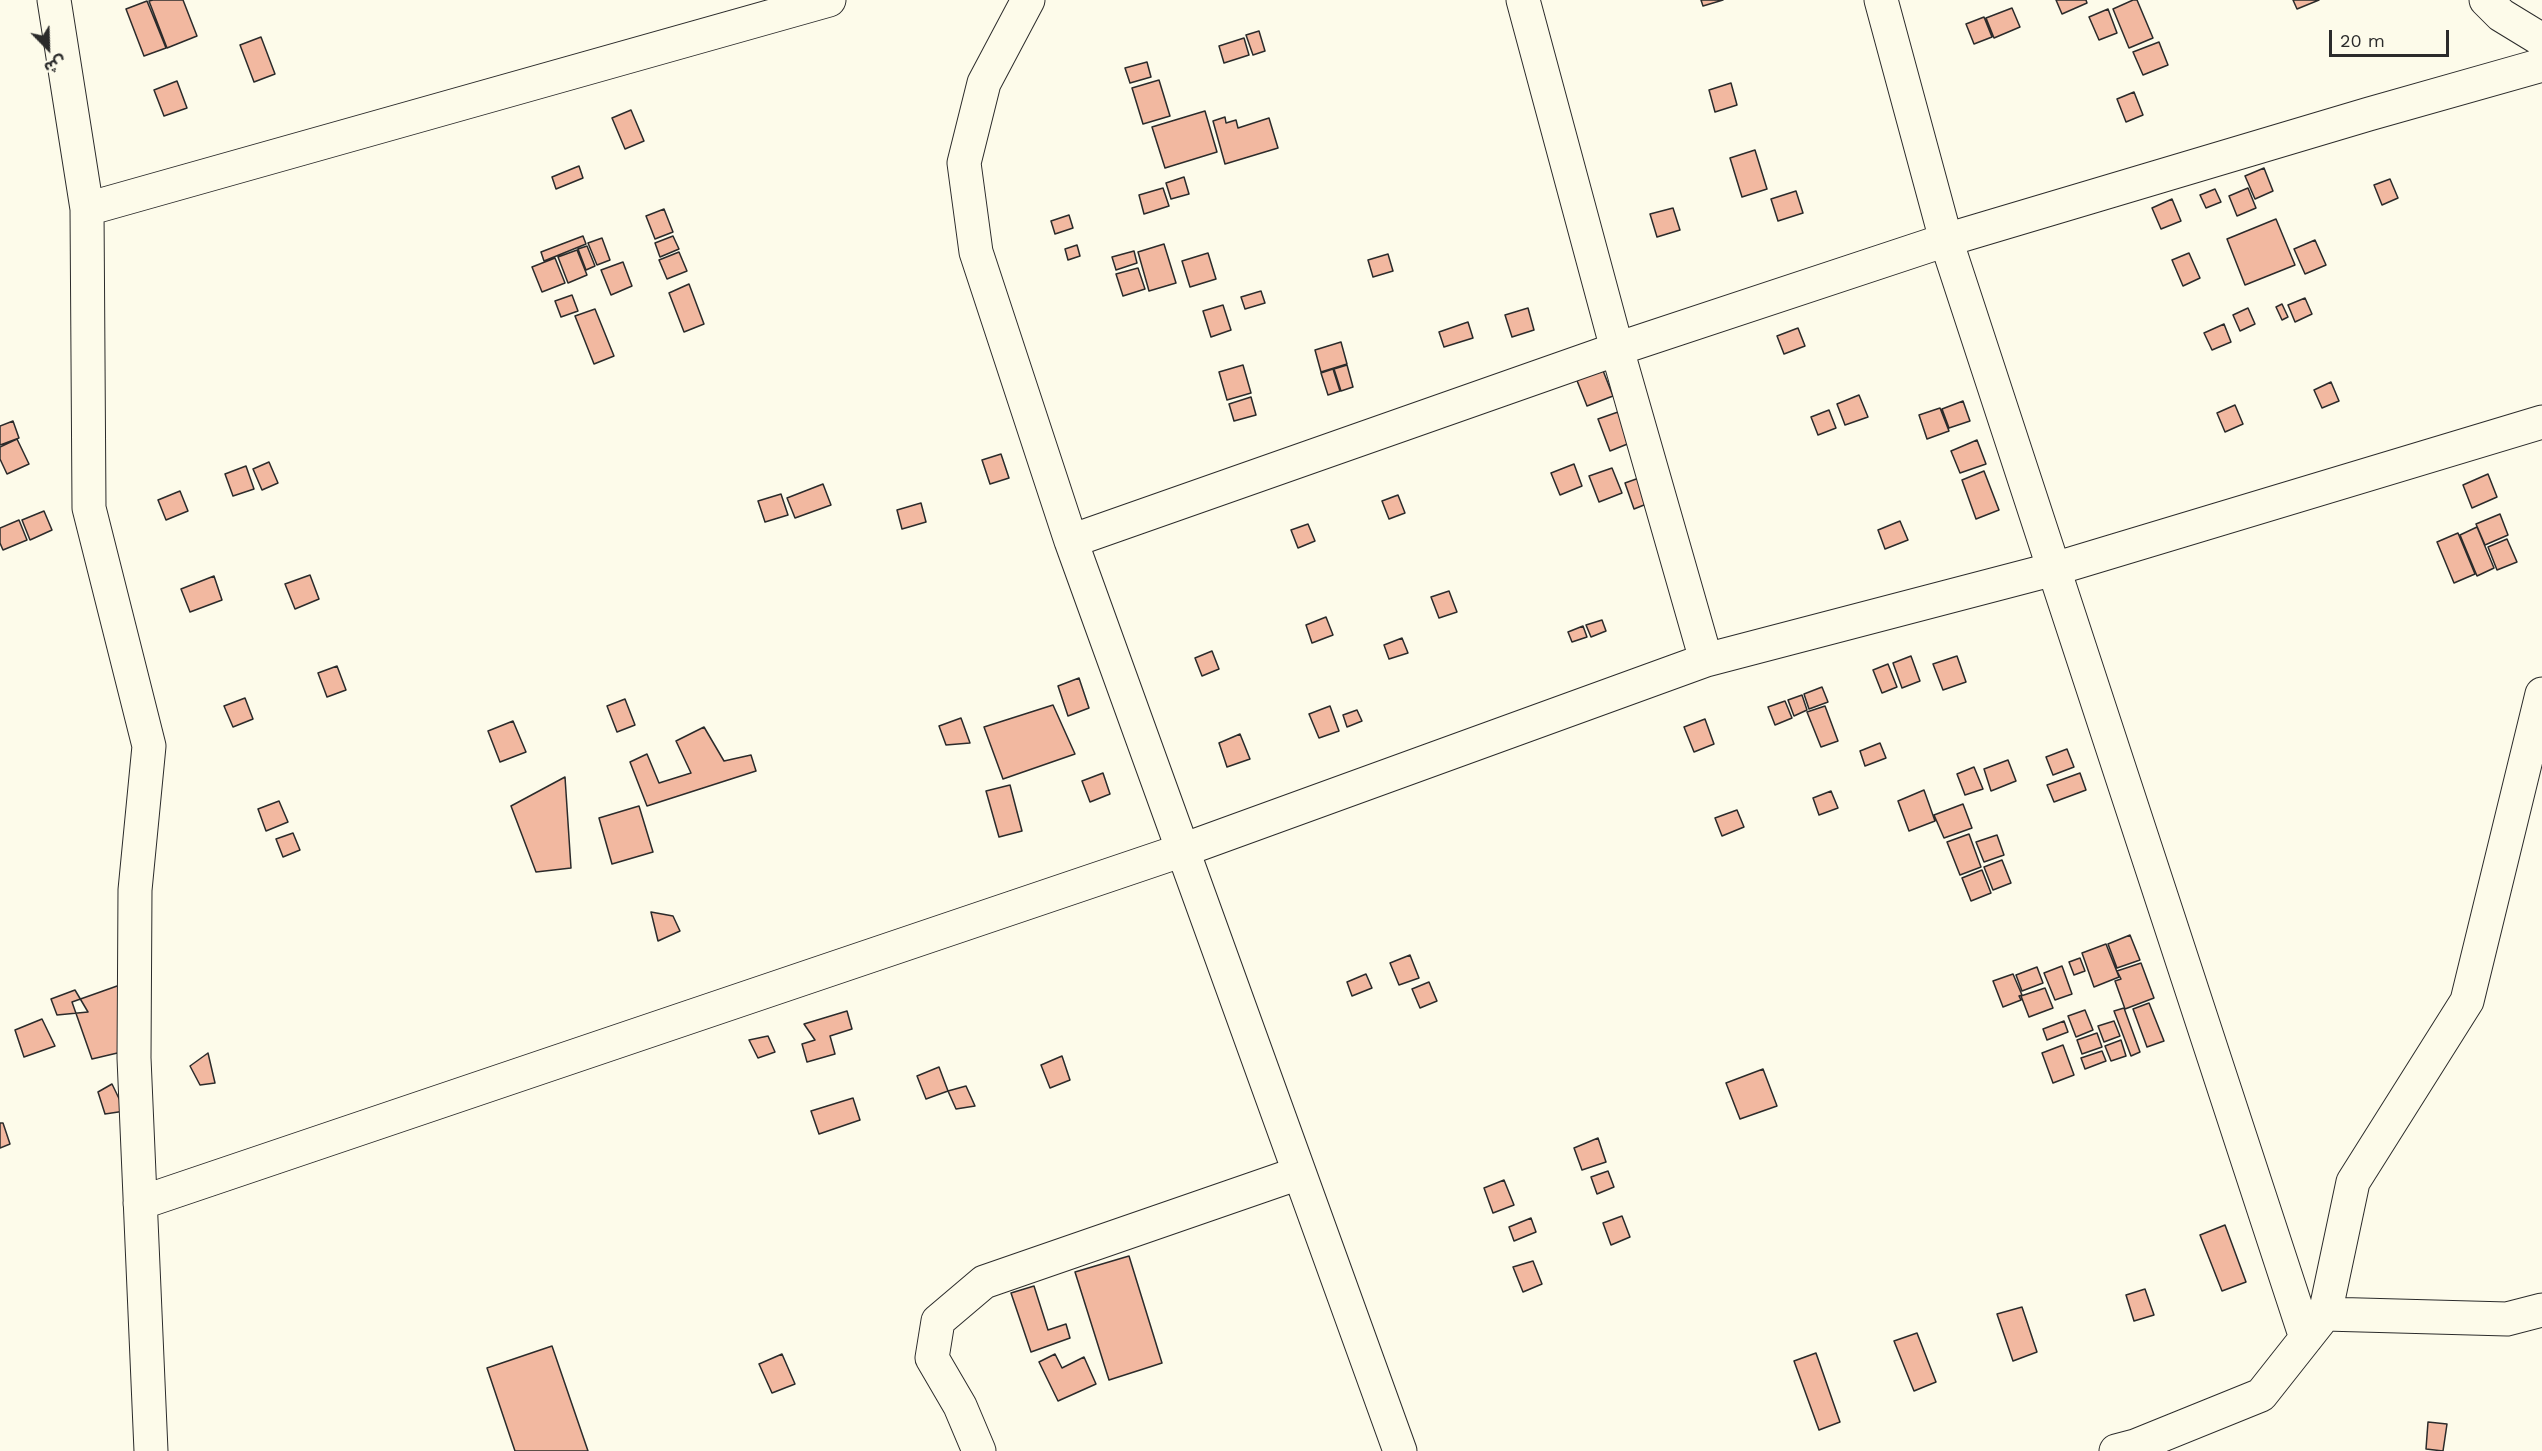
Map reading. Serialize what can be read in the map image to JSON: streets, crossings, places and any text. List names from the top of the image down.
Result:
{
  "scale_bar": "20 m",
  "north": "bottom right"
}
